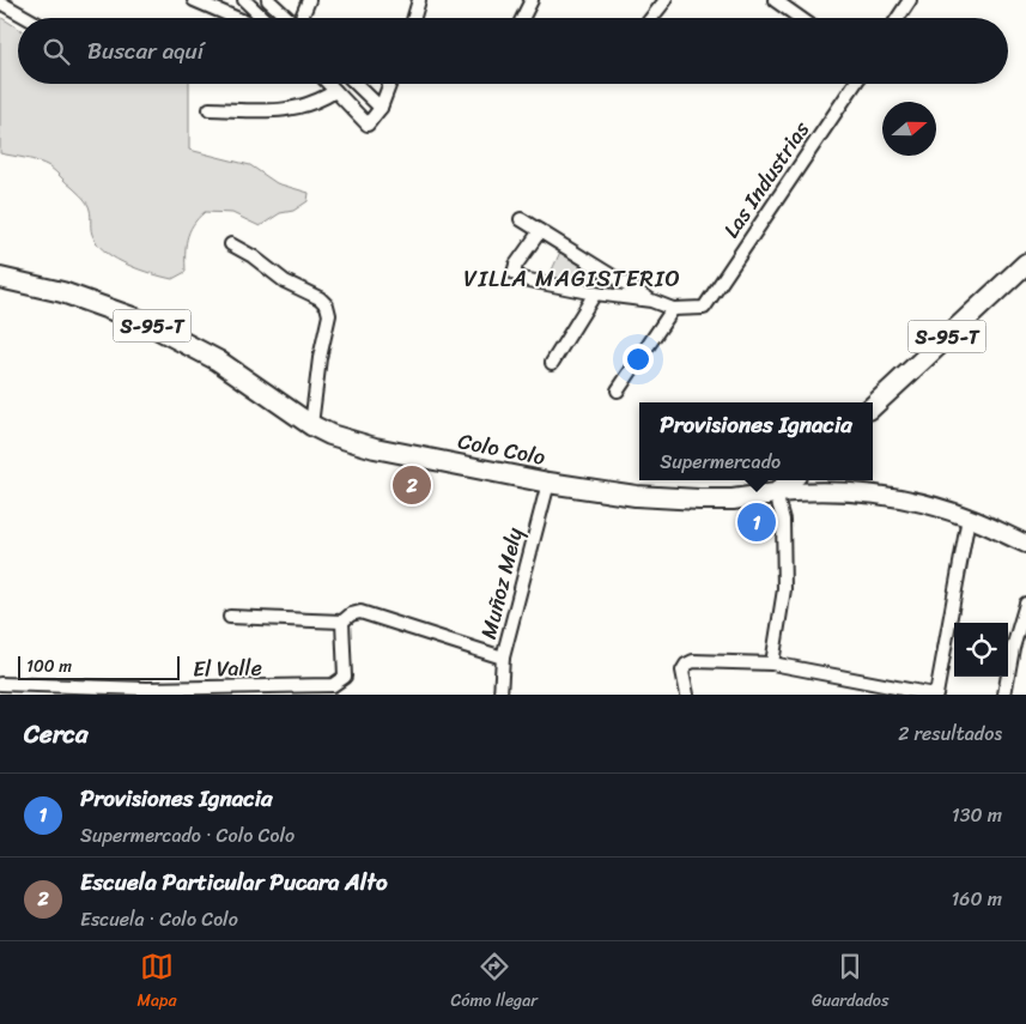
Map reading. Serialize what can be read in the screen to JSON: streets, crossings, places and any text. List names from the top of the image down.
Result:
{
  "streets": {
    "main road": ["S-95-T", "Colo Colo"],
    "street": ["Las Industrias", "Muñoz Mely", "El Valle"]
  },
  "crossings": [
    ["Colo Colo", "Muñoz Mely"]
  ],
  "districts": ["VILLA MAGISTERIO"],
  "scale_bar": "100 m",
  "north": "right",
  "page": {
    "search": "Buscar aquí",
    "popup": ["Provisiones Ignacia", "Supermercado"],
    "pins": ["2", "1"],
    "scale": "100 m",
    "heading": ["Cerca", "2 resultados"],
    "list": [
      {
        "mark": "1",
        "name": "Provisiones Ignacia",
        "note": "Supermercado · Colo Colo",
        "value": "130 m"
      },
      {
        "mark": "2",
        "name": "Escuela Particular Pucara Alto",
        "note": "Escuela · Colo Colo",
        "value": "160 m"
      }
    ],
    "nav": ["Mapa", "Cómo llegar", "Guardados"]
  }
}
